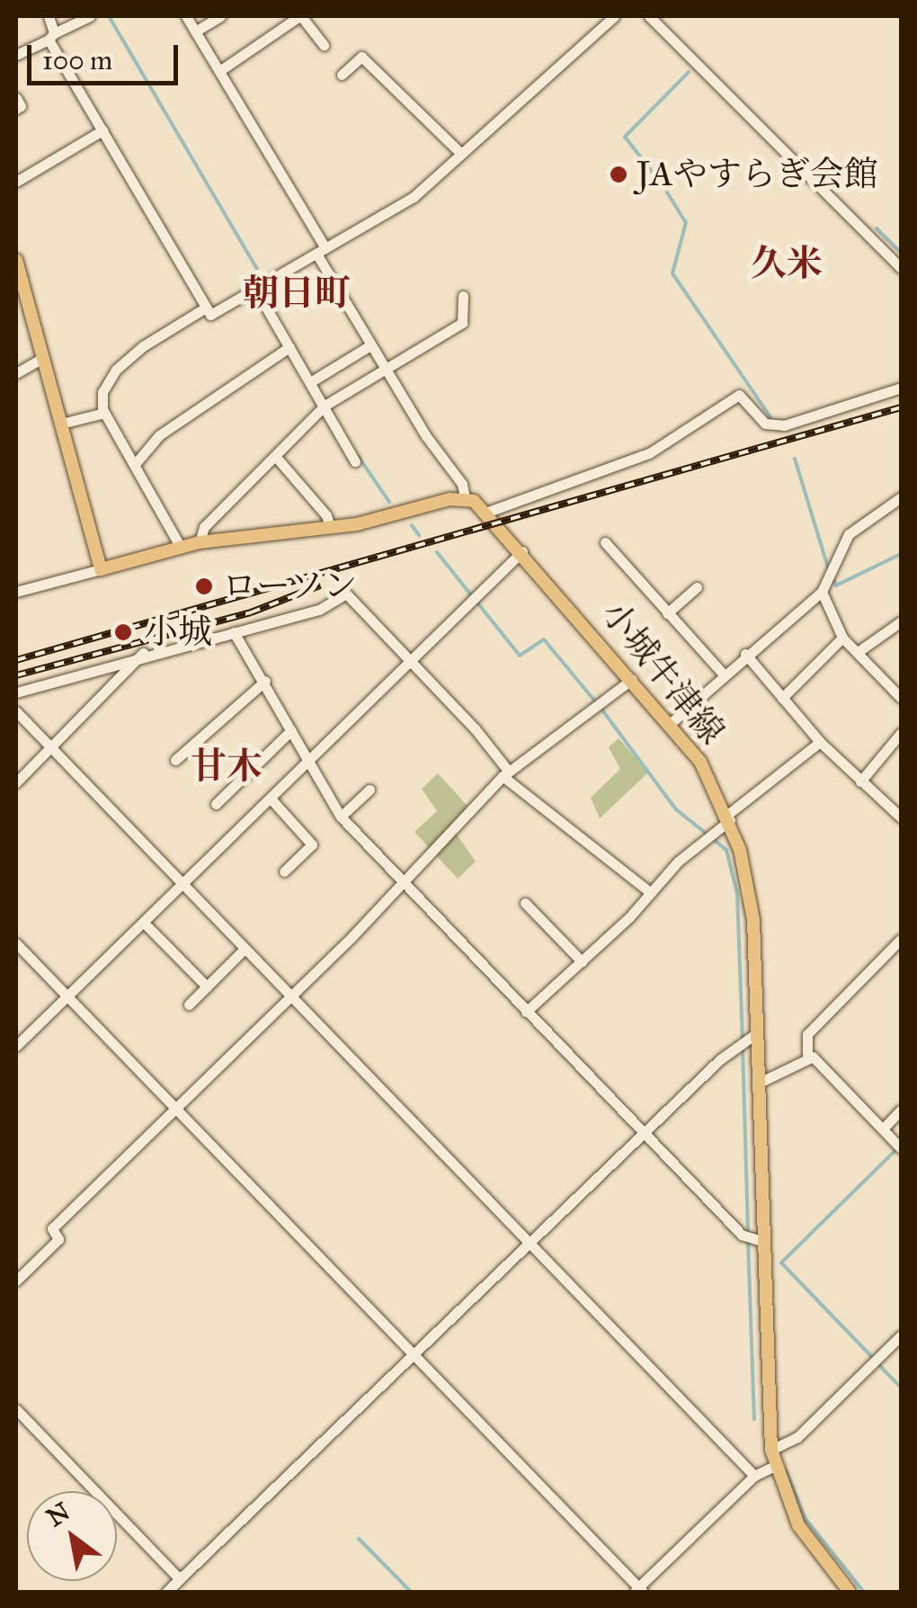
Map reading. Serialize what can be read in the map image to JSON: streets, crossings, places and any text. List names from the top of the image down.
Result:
{
  "streets": {
    "main road": ["小城牛津線"]
  },
  "districts": ["久米", "朝日町", "甘木"],
  "places": ["JAやすらぎ会館", "ローソン", "小城"],
  "scale_bar": "100 m",
  "north": "top left"
}
